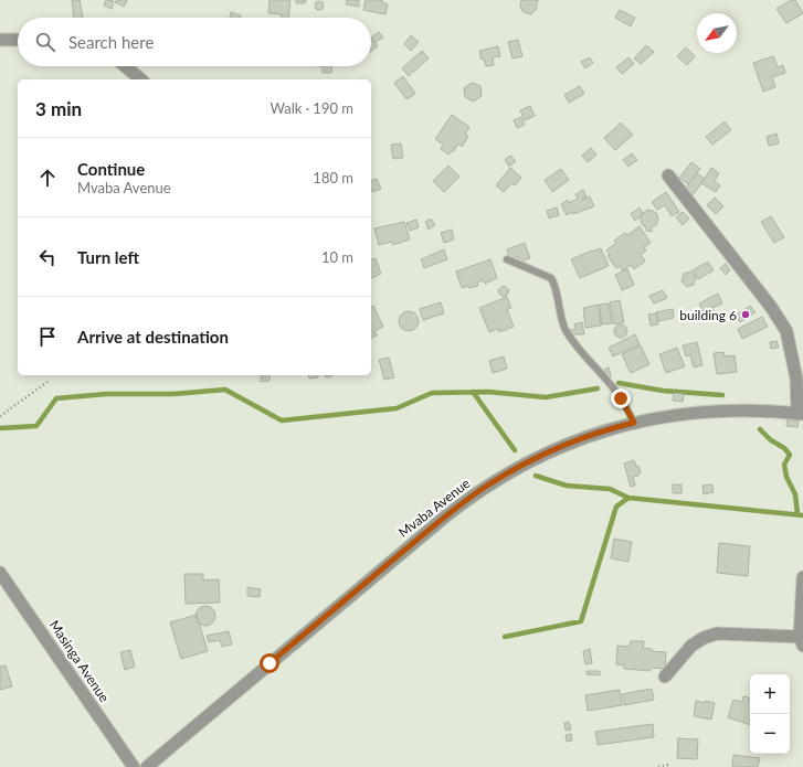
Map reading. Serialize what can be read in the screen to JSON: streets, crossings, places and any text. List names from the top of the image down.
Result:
{
  "streets": {
    "street": ["Mvaba Avenue", "Masinga Avenue"]
  },
  "places": ["building 6"],
  "north": "bottom left",
  "page": {
    "search": "Search here",
    "heading": ["3 min", "Walk · 190 m"],
    "list": [
      ["Continue", "Mvaba Avenue", "180 m"],
      ["Turn left", "10 m"],
      "Arrive at destination"
    ],
    "map_buttons": ["+", "−"]
  }
}
